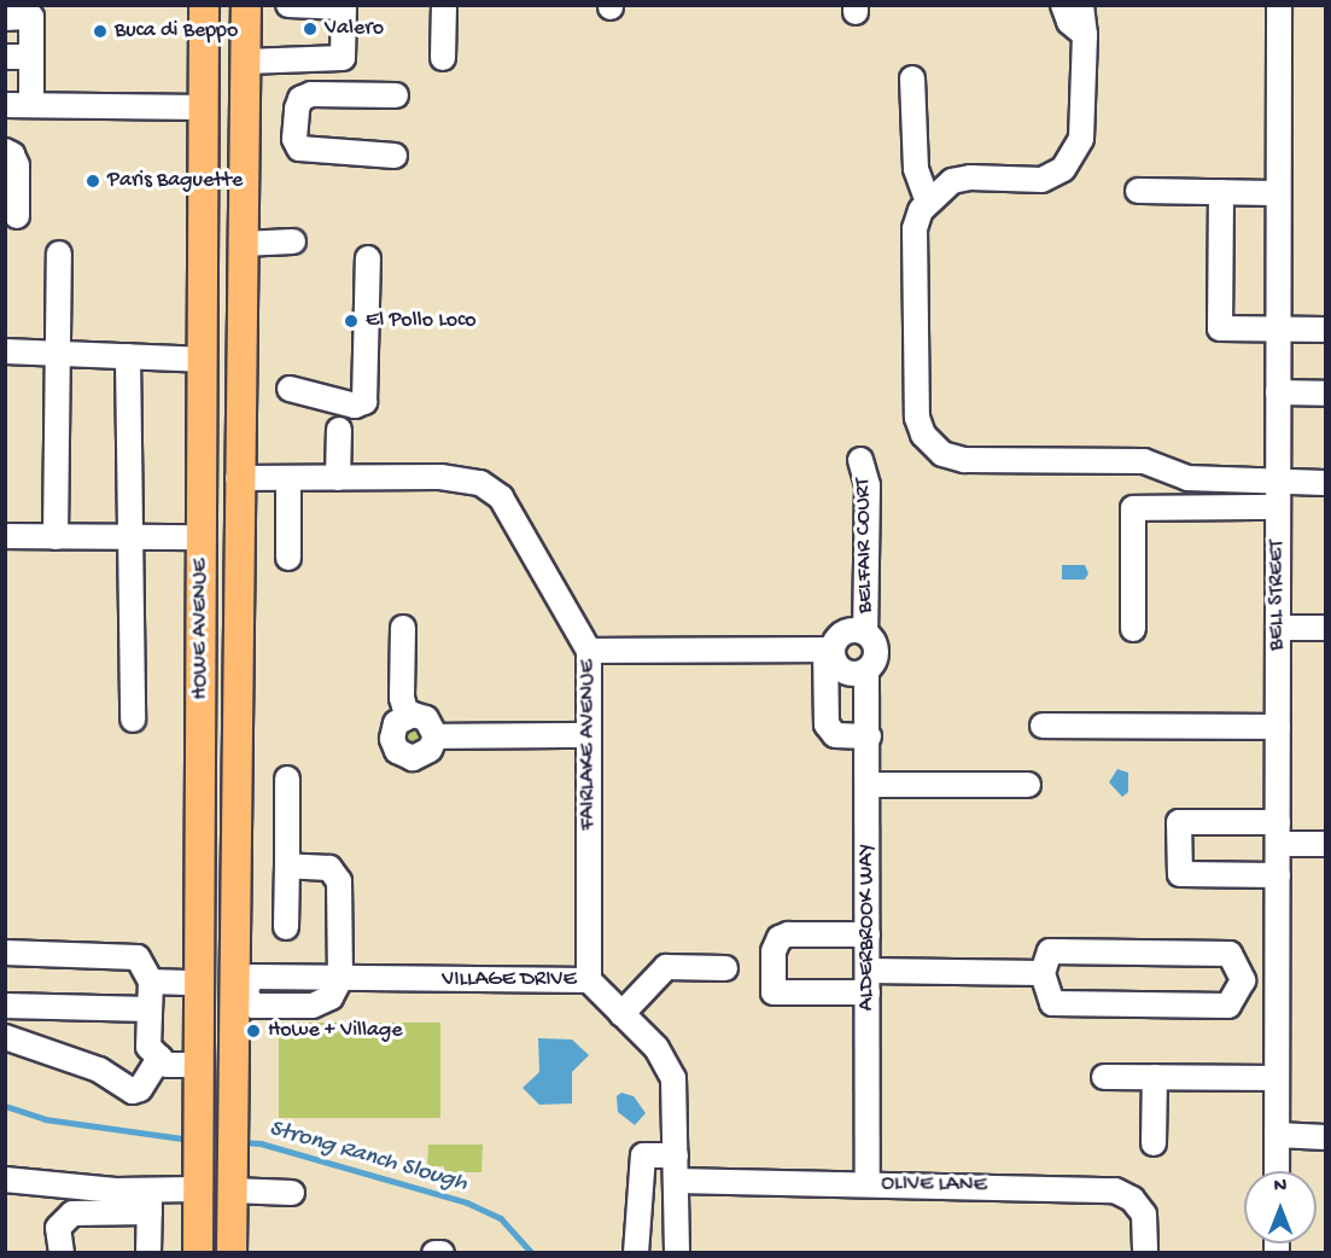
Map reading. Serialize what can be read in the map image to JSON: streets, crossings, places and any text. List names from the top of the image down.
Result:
{
  "streets": {
    "main road": ["HOWE AVENUE"],
    "street": [
      "BELFAIR COURT",
      "BELL STREET",
      "FAIRLAKE AVENUE",
      "ALDERBROOK WAY",
      "VILLAGE DRIVE",
      "OLIVE LANE"
    ]
  },
  "crossings": [
    ["BELFAIR COURT", "ALDERBROOK WAY"],
    ["HOWE AVENUE", "FAIRLAKE AVENUE"],
    ["HOWE AVENUE", "VILLAGE DRIVE"],
    ["FAIRLAKE AVENUE", "VILLAGE DRIVE"],
    ["ALDERBROOK WAY", "OLIVE LANE"],
    ["VILLAGE DRIVE", "OLIVE LANE"]
  ],
  "water": ["Strong Ranch Slough"],
  "places": [
    "Valero",
    "Buca di Beppo",
    "Paris Baguette",
    "El Pollo Loco",
    "Howe + Village"
  ],
  "north": "top"
}
